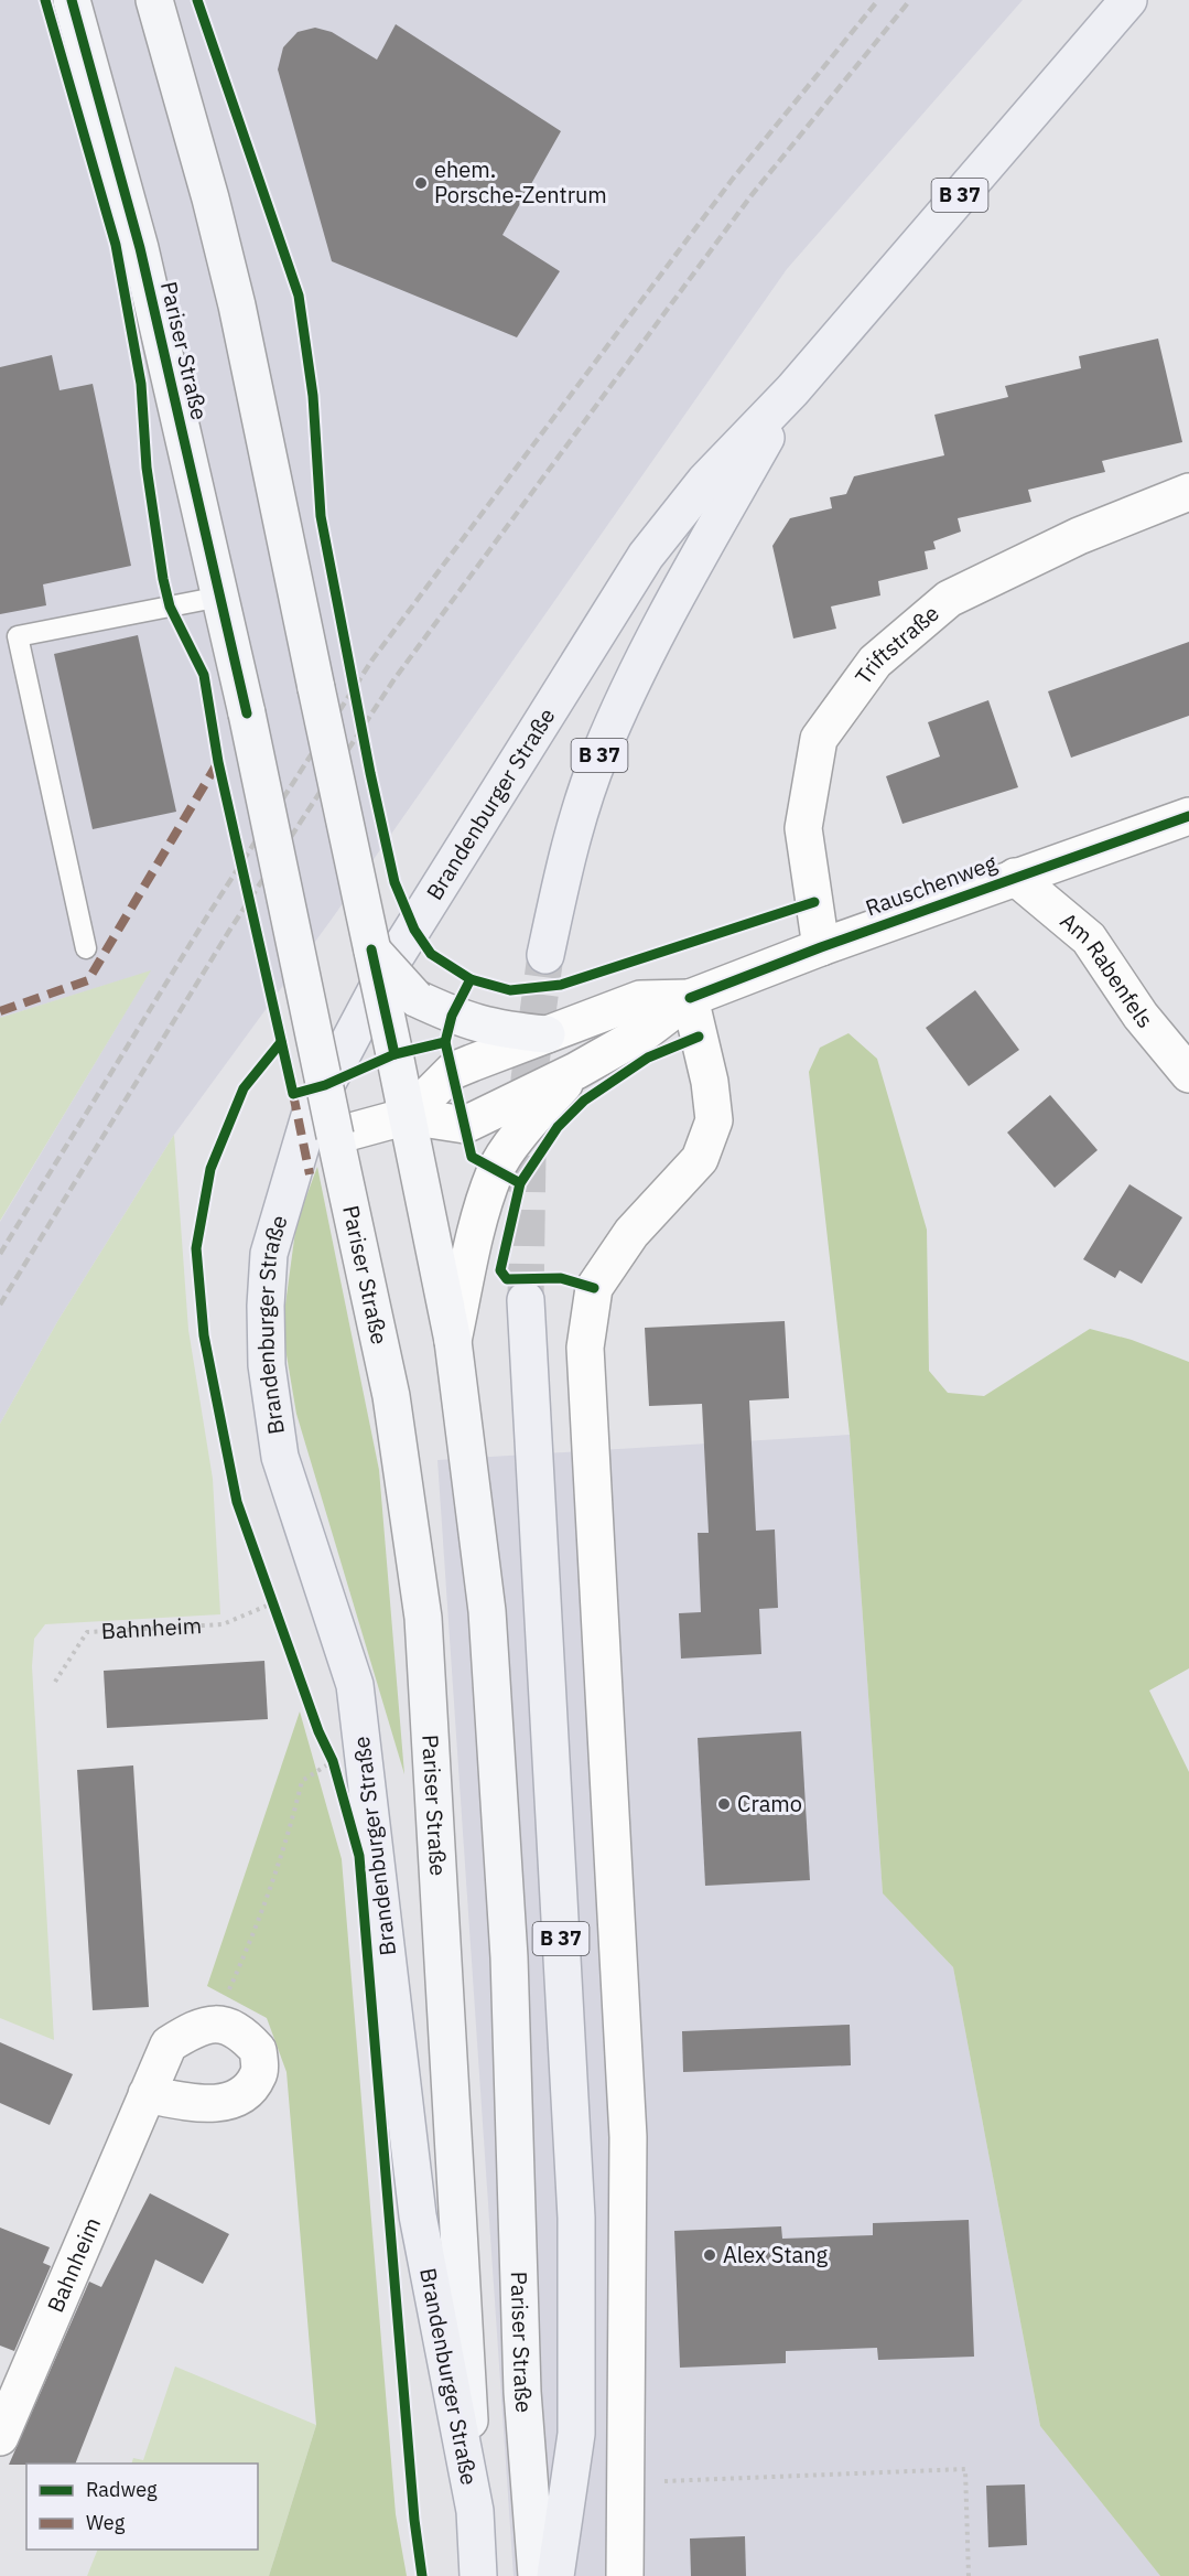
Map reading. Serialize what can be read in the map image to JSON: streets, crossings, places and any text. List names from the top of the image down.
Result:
{
  "streets": {
    "main road": ["B 37", "Pariser Straße", "Brandenburger Straße"],
    "street": [
      "Triftstraße",
      "Rauschenweg",
      "Am Rabenfels",
      "Bahnheim"
    ]
  },
  "crossings": [
    ["Pariser Straße", "Brandenburger Straße"],
    ["Pariser Straße", "Rauschenweg"],
    ["Triftstraße", "Rauschenweg"],
    ["Rauschenweg", "Am Rabenfels"]
  ],
  "places": ["ehem. Porsche-Zentrum", "Cramo", "Alex Stang"],
  "legend": ["Radweg", "Weg"]
}
